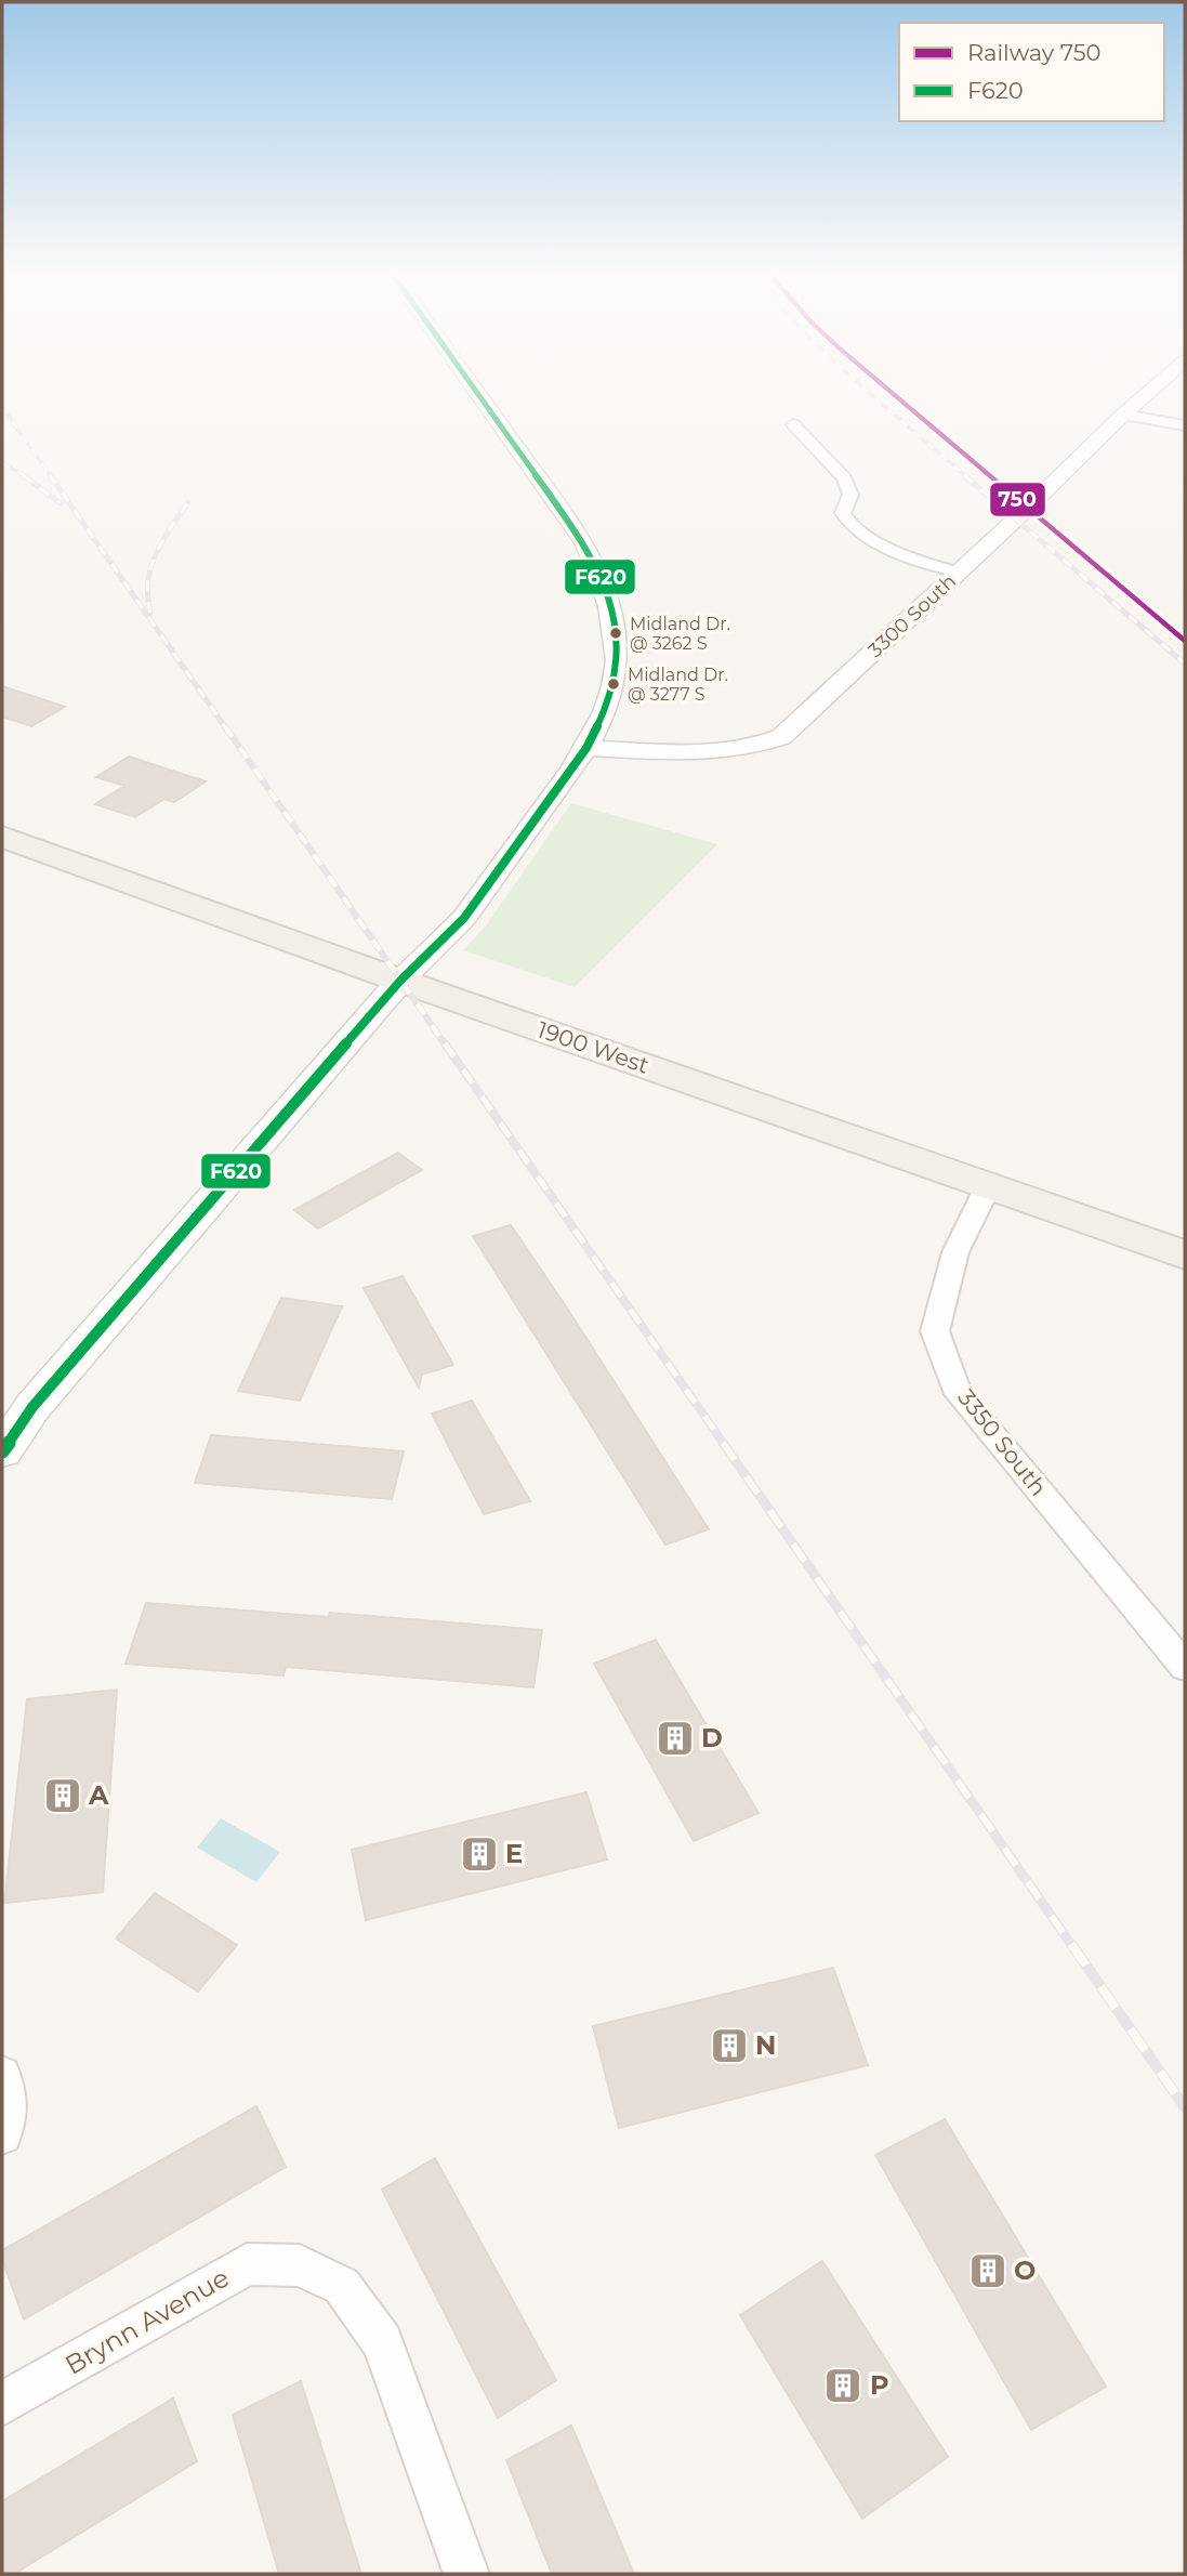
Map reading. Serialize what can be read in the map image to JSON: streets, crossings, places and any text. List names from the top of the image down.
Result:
{
  "streets": {
    "main road": ["1900 West"],
    "street": ["3300 South", "3350 South", "Brynn Avenue"]
  },
  "crossings": [
    ["1900 West", "3350 South"]
  ],
  "places": {
    "other": ["Midland Dr. @ 3262 S", "Midland Dr. @ 3277 S"],
    "building": [
      "D",
      "A",
      "E",
      "N",
      "O",
      "P"
    ]
  },
  "lines": ["rail line 750", "transit line F620"],
  "legend": ["Railway 750", "F620"]
}
